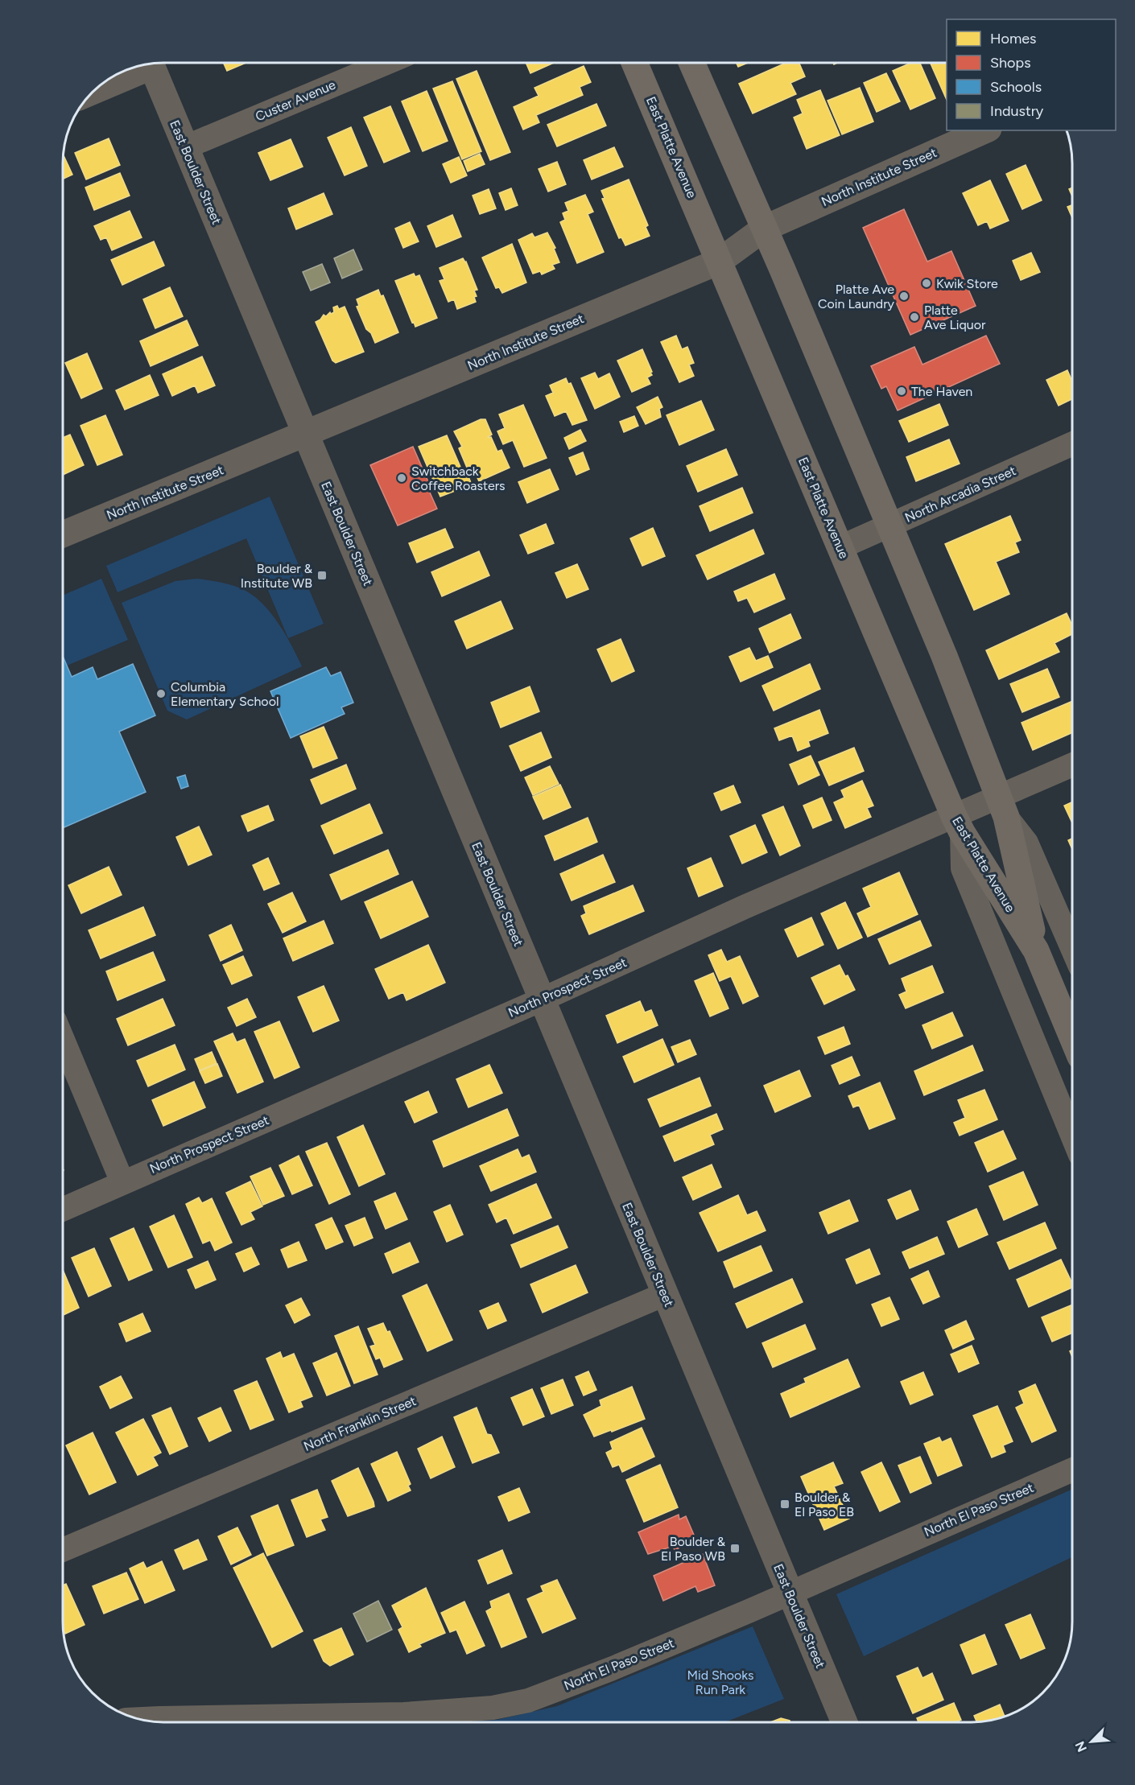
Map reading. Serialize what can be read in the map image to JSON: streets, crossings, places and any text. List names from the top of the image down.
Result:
{
  "streets": {
    "main road": ["East Platte Avenue"],
    "street": [
      "Custer Avenue",
      "East Boulder Street",
      "North Institute Street",
      "North Arcadia Street",
      "North Prospect Street",
      "North Franklin Street",
      "North El Paso Street"
    ]
  },
  "crossings": [
    ["Custer Avenue", "East Boulder Street"],
    ["East Platte Avenue", "North Institute Street"],
    ["East Platte Avenue", "North Arcadia Street"],
    ["East Platte Avenue", "North Prospect Street"],
    ["East Boulder Street", "North Institute Street"],
    ["East Boulder Street", "North Prospect Street"],
    ["East Boulder Street", "North Franklin Street"],
    ["East Boulder Street", "North El Paso Street"]
  ],
  "parks": ["Mid Shooks Run Park"],
  "places": {
    "other": [
      "Kwik Store",
      "Platte Ave Coin Laundry",
      "Platte Ave Liquor",
      "The Haven",
      "Switchback Coffee Roasters",
      "Columbia Elementary School"
    ],
    "transit": ["Boulder & Institute WB", "Boulder & El Paso EB", "Boulder & El Paso WB"]
  },
  "legend": [
    "Homes",
    "Shops",
    "Schools",
    "Industry"
  ],
  "north": "bottom left"
}
